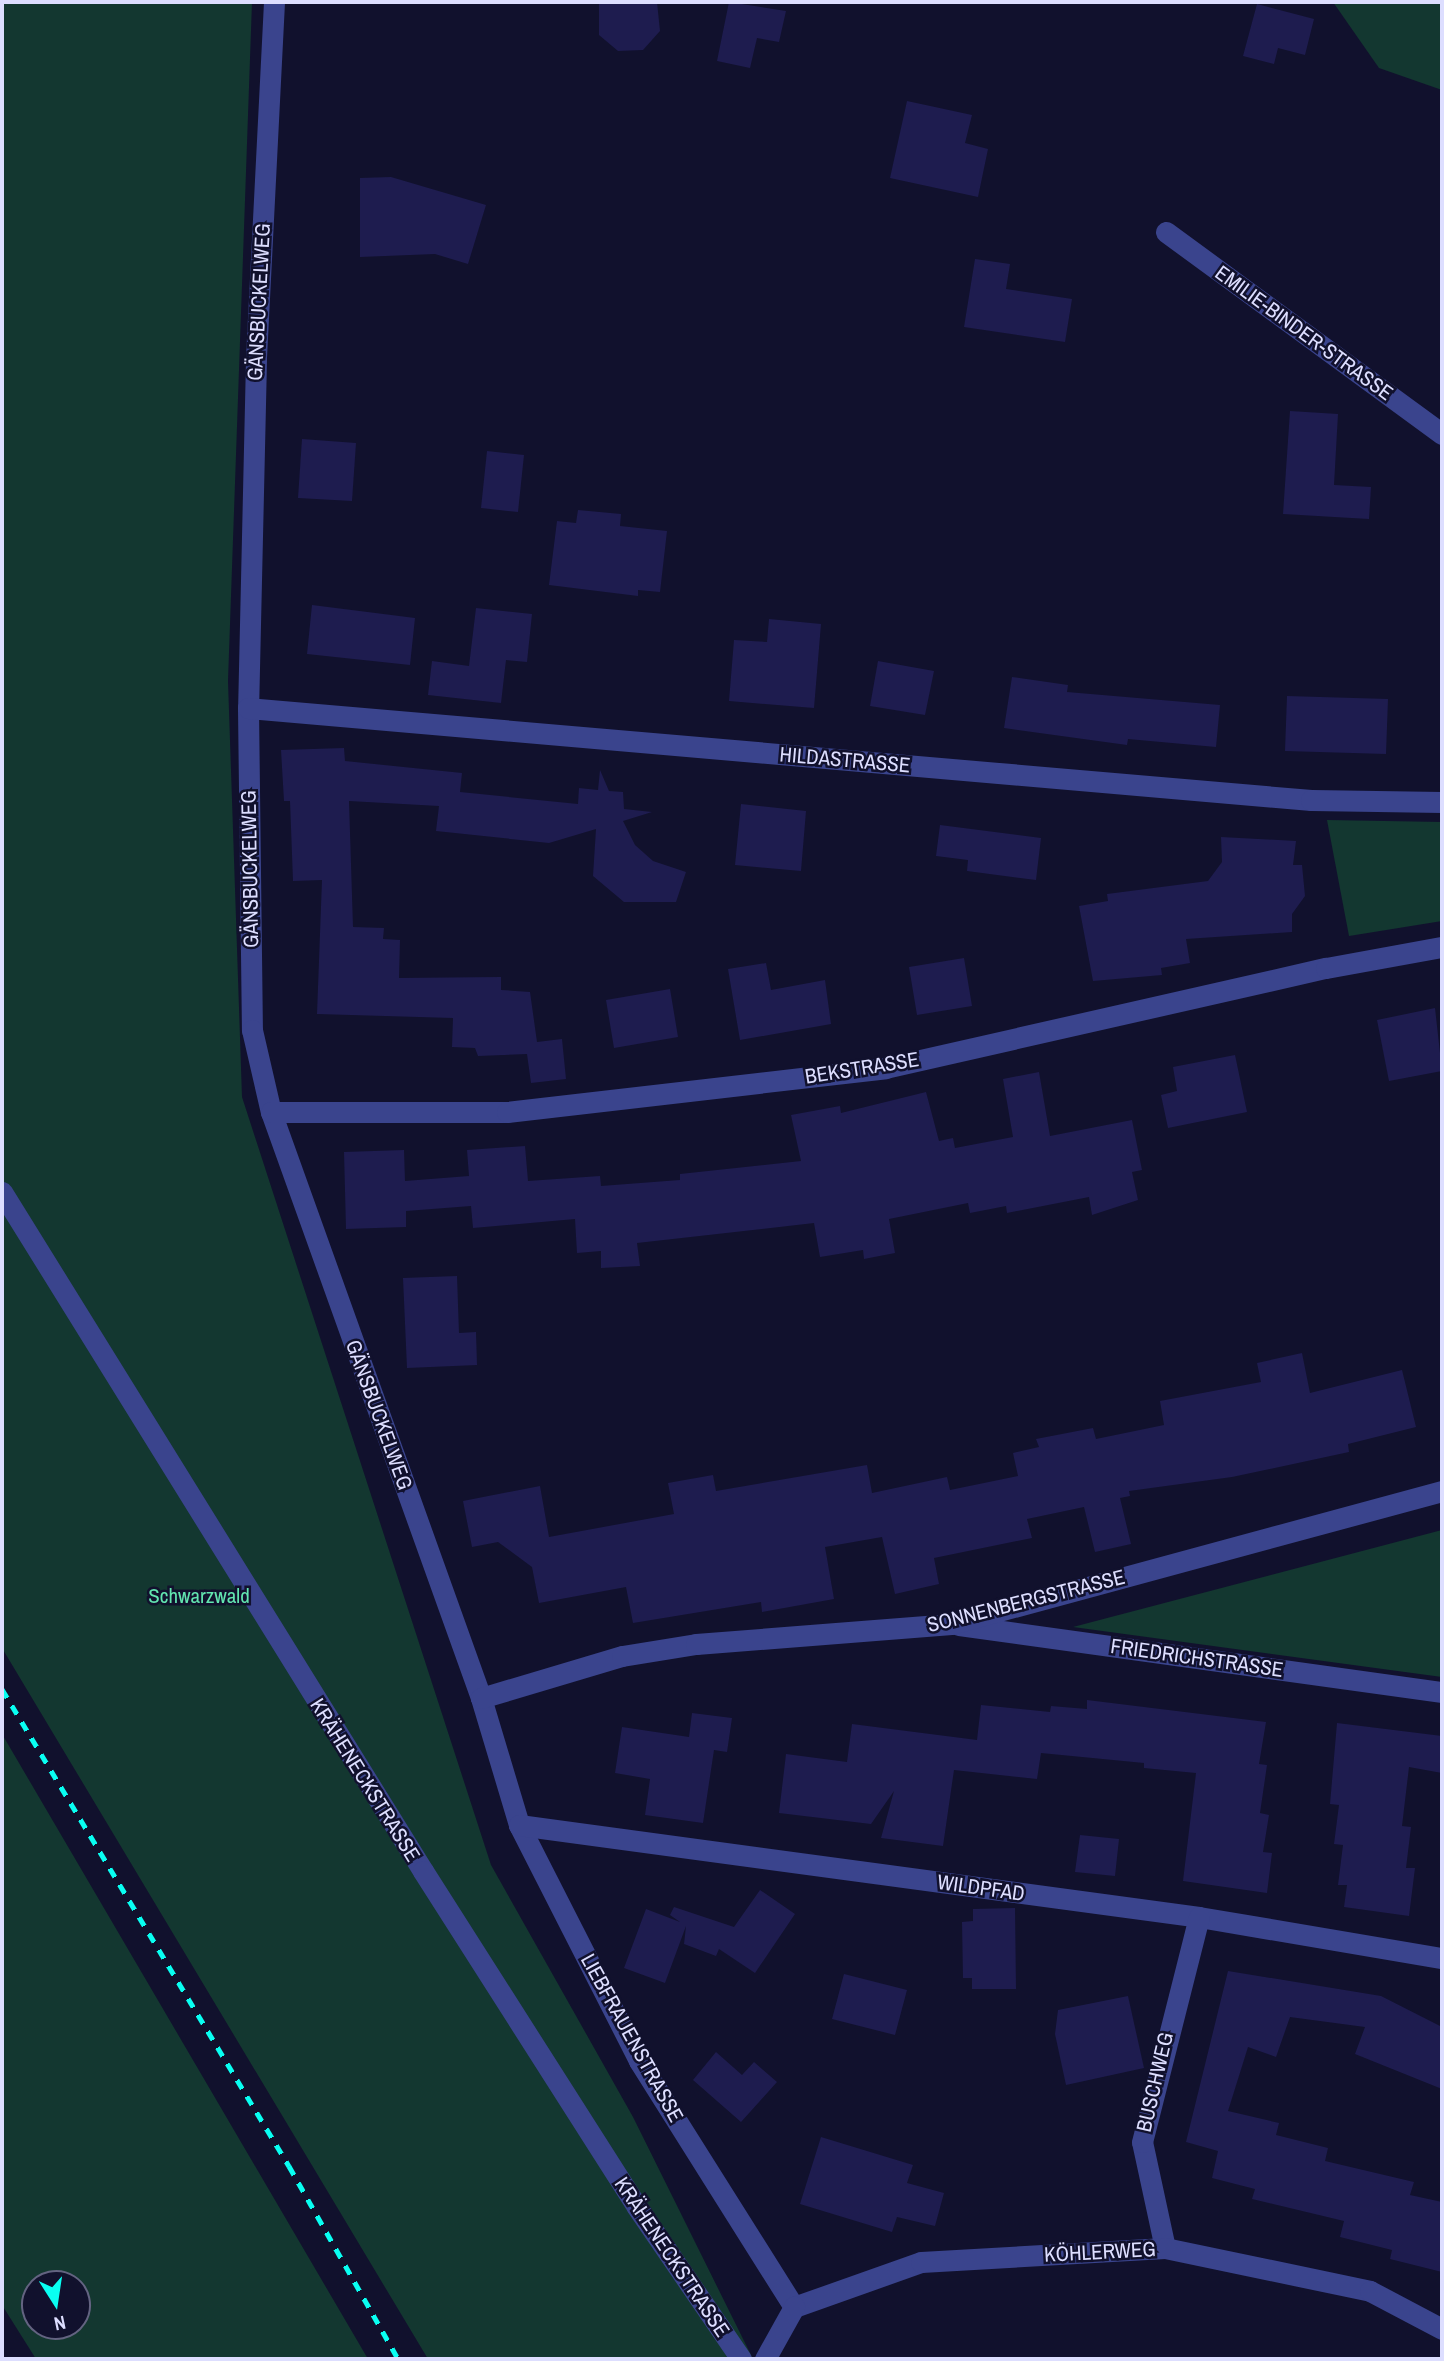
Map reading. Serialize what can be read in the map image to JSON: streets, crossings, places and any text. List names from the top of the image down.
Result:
{
  "streets": {
    "street": [
      "GÄNSBUCKELWEG",
      "EMILIE-BINDER-STRASSE",
      "HILDASTRASSE",
      "BEKSTRASSE",
      "SONNENBERGSTRASSE",
      "FRIEDRICHSTRASSE",
      "KRÄHENECKSTRASSE",
      "WILDPFAD",
      "LIEBFRAUENSTRASSE",
      "BUSCHWEG",
      "KÖHLERWEG"
    ]
  },
  "crossings": [
    ["GÄNSBUCKELWEG", "HILDASTRASSE"],
    ["GÄNSBUCKELWEG", "BEKSTRASSE"],
    ["GÄNSBUCKELWEG", "SONNENBERGSTRASSE"],
    ["GÄNSBUCKELWEG", "LIEBFRAUENSTRASSE"],
    ["SONNENBERGSTRASSE", "FRIEDRICHSTRASSE"],
    ["SONNENBERGSTRASSE", "LIEBFRAUENSTRASSE"],
    ["WILDPFAD", "LIEBFRAUENSTRASSE"],
    ["WILDPFAD", "BUSCHWEG"],
    ["LIEBFRAUENSTRASSE", "KÖHLERWEG"],
    ["BUSCHWEG", "KÖHLERWEG"]
  ],
  "parks": ["Schwarzwald"],
  "north": "bottom"
}
